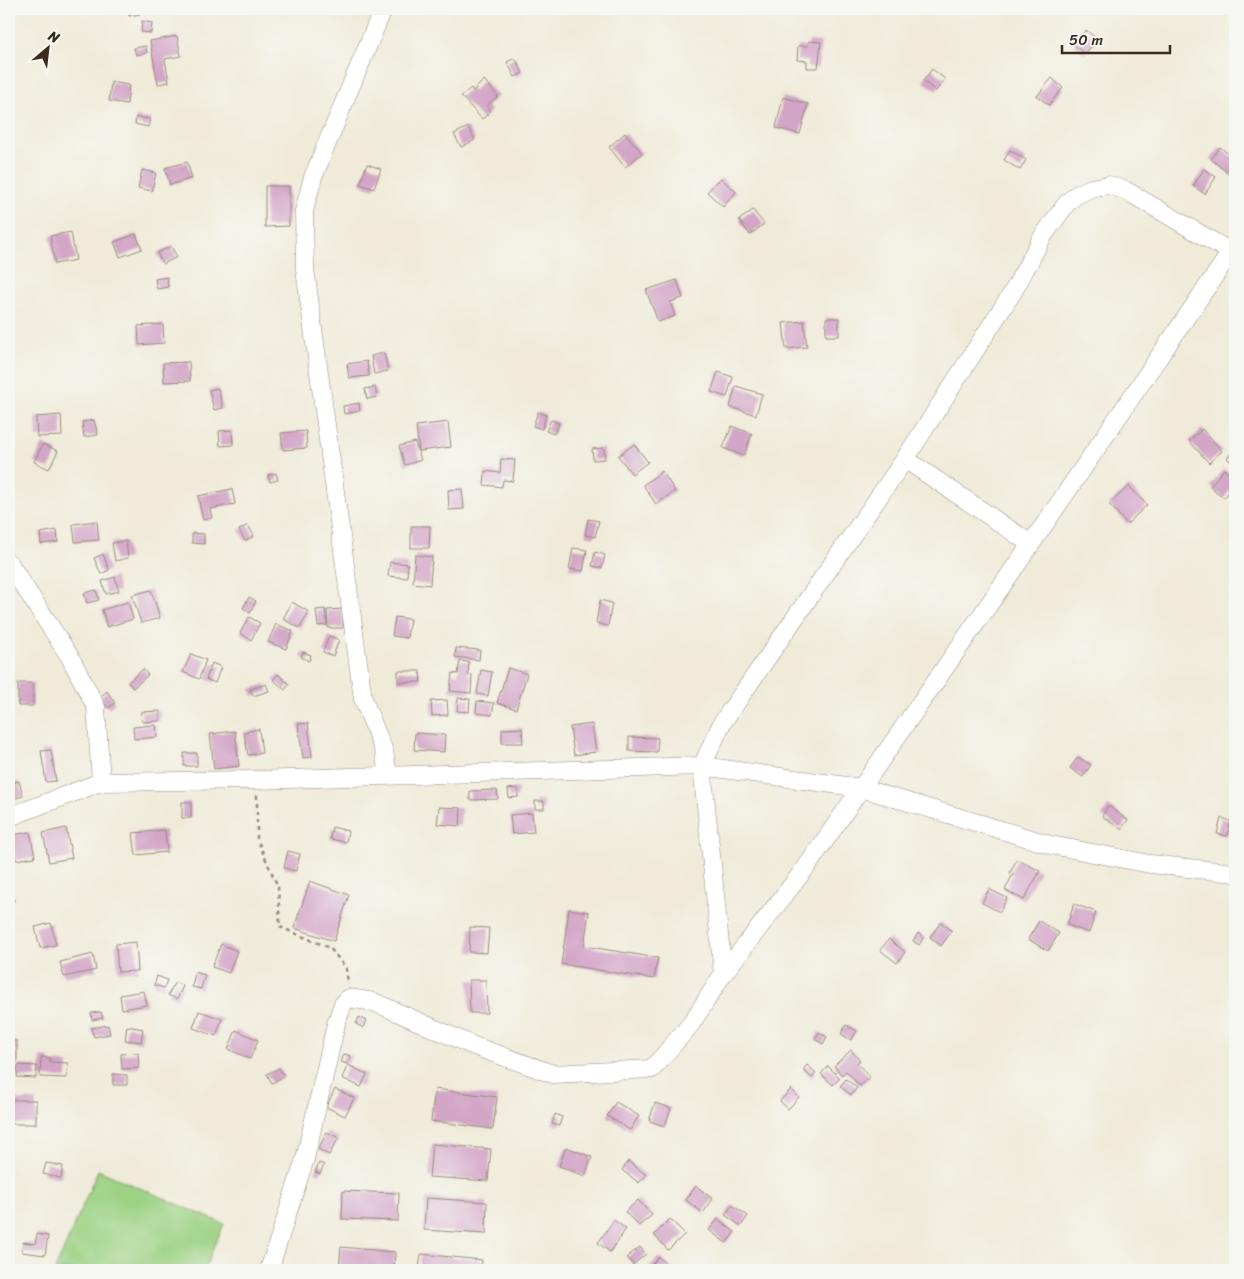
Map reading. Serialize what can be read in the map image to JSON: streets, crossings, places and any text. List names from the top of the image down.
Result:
{
  "scale_bar": "50 m",
  "north": "top right"
}
